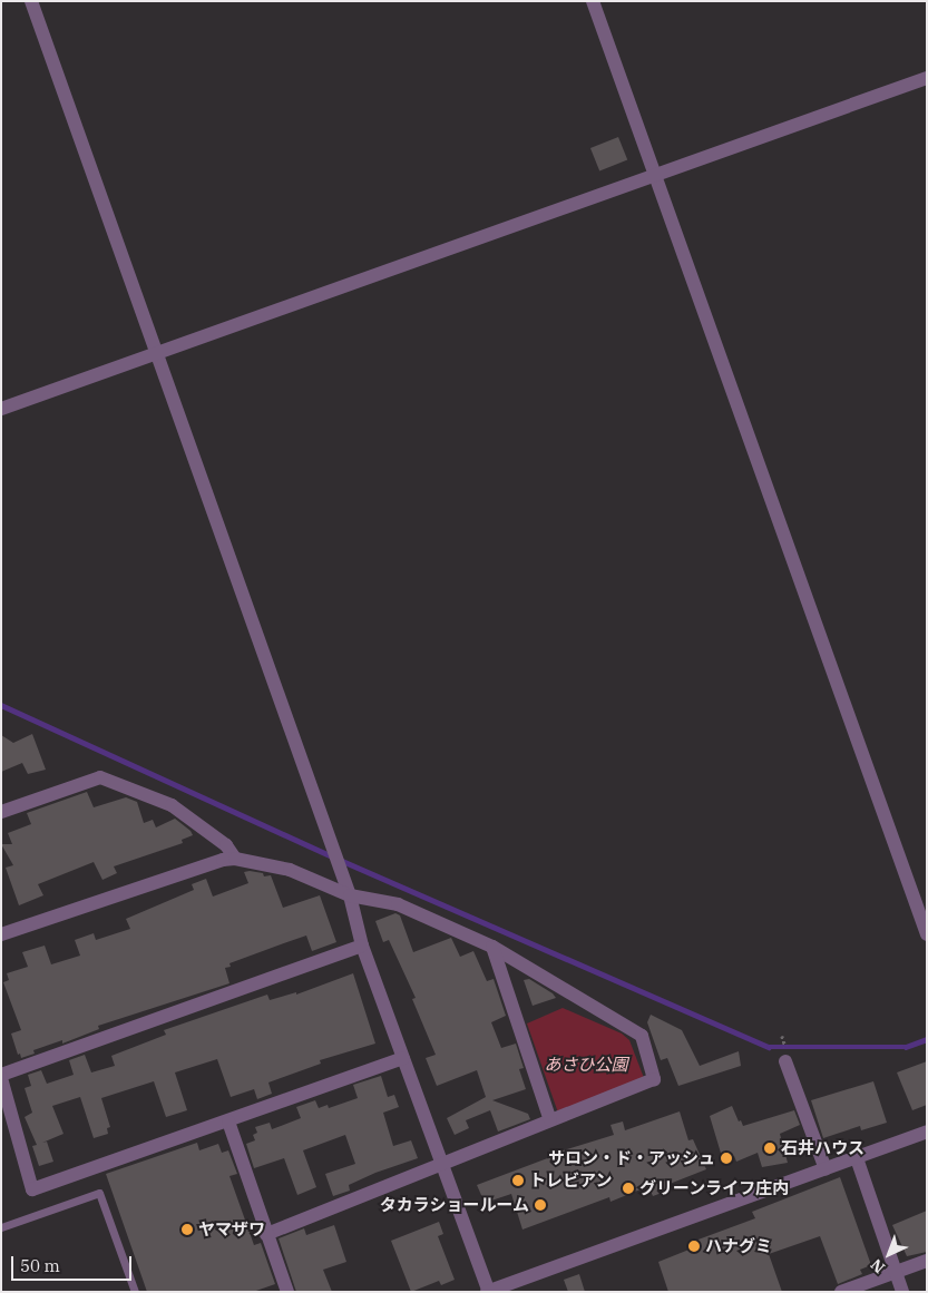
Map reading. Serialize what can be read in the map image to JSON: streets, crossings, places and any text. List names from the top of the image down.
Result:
{
  "parks": ["あさひ公園"],
  "places": [
    "石井ハウス",
    "サロン・ド・アッシュ",
    "トレビアン",
    "グリーンライフ庄内",
    "タカラショールーム",
    "ヤマザワ",
    "ハナグミ"
  ],
  "scale_bar": "50 m",
  "north": "bottom left"
}
